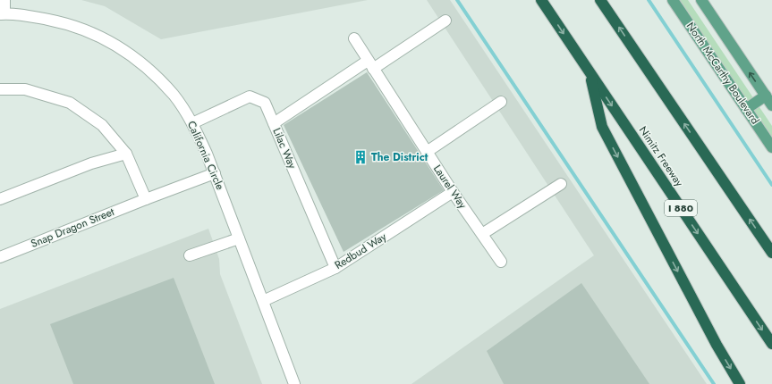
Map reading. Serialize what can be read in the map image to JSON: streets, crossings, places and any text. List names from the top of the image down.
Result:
{
  "streets": {
    "highway": ["Nimitz Freeway", "I 880"],
    "main road": ["North McCarthy Boulevard"],
    "street": [
      "Lilac Way",
      "California Circle",
      "Laurel Way",
      "Snap Dragon Street",
      "Redbud Way"
    ]
  },
  "crossings": [
    ["Lilac Way", "California Circle"],
    ["Lilac Way", "Redbud Way"],
    ["California Circle", "Snap Dragon Street"],
    ["California Circle", "Redbud Way"],
    ["Laurel Way", "Redbud Way"]
  ],
  "places": {
    "building": ["The District"]
  }
}
